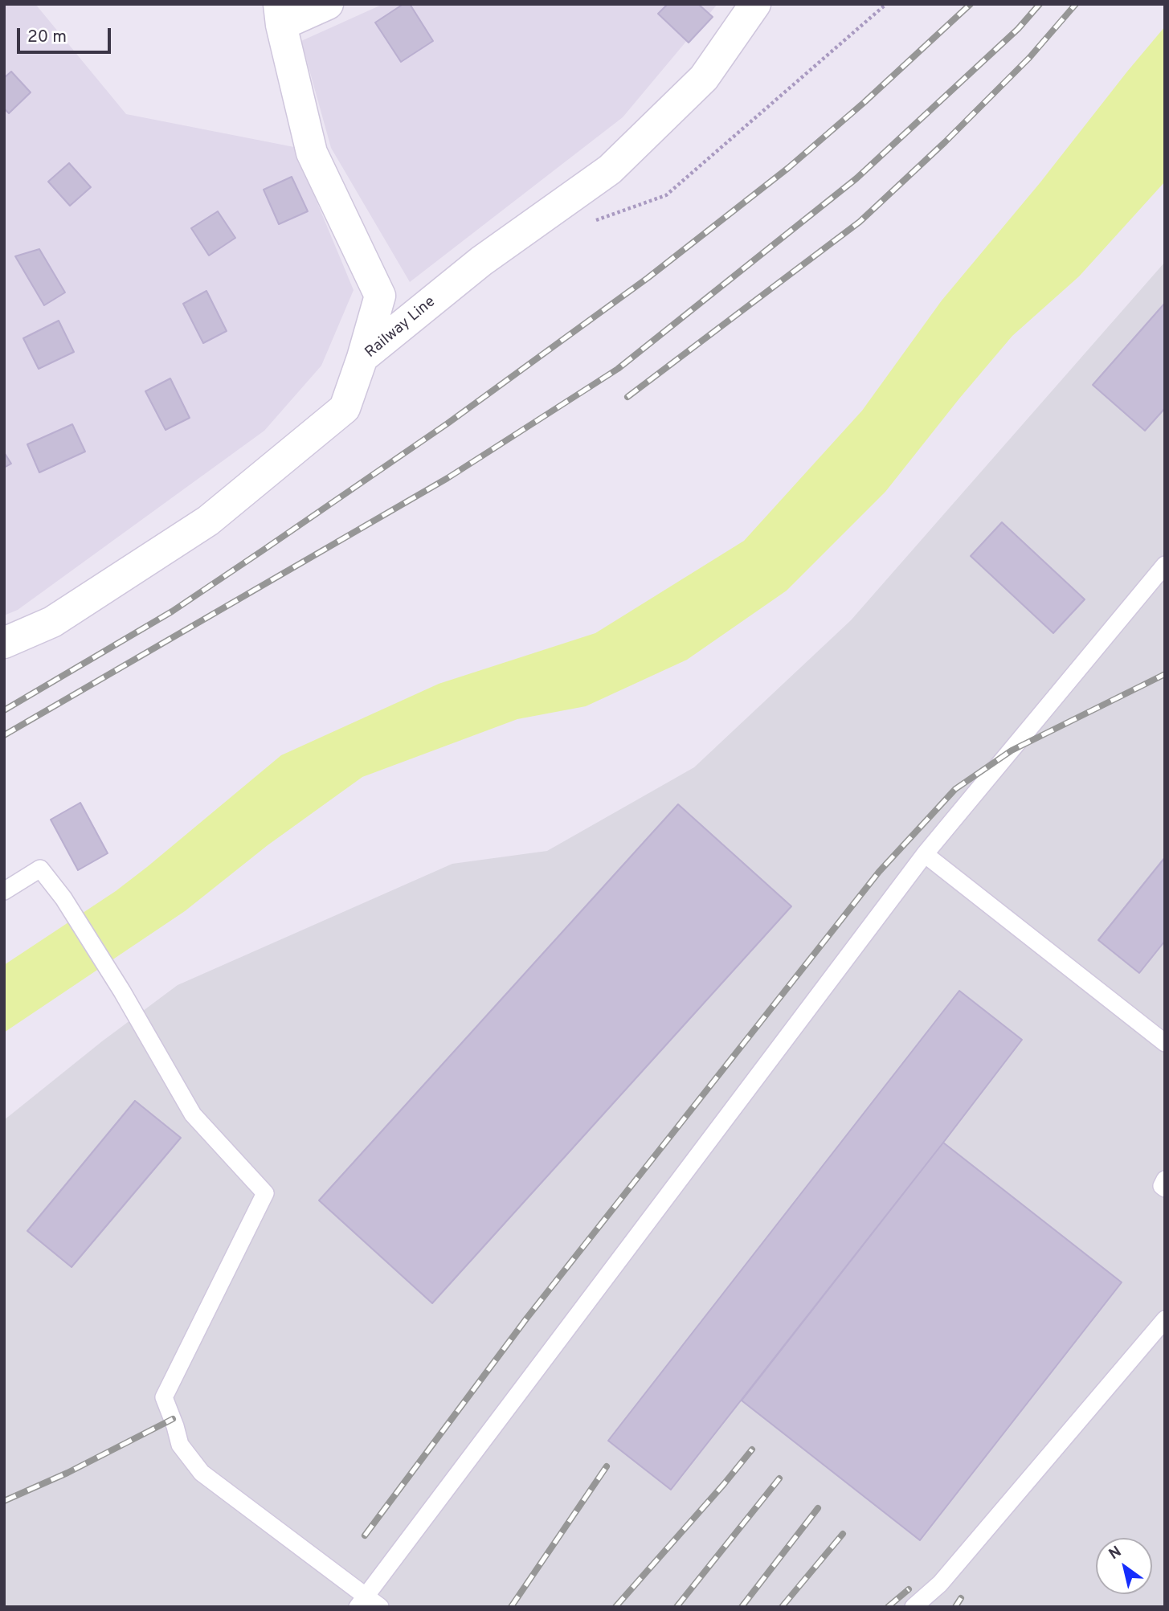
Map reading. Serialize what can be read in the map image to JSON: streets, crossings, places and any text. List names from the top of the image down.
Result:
{
  "streets": {
    "street": ["Railway Line"]
  },
  "scale_bar": "20 m",
  "north": "top left"
}
